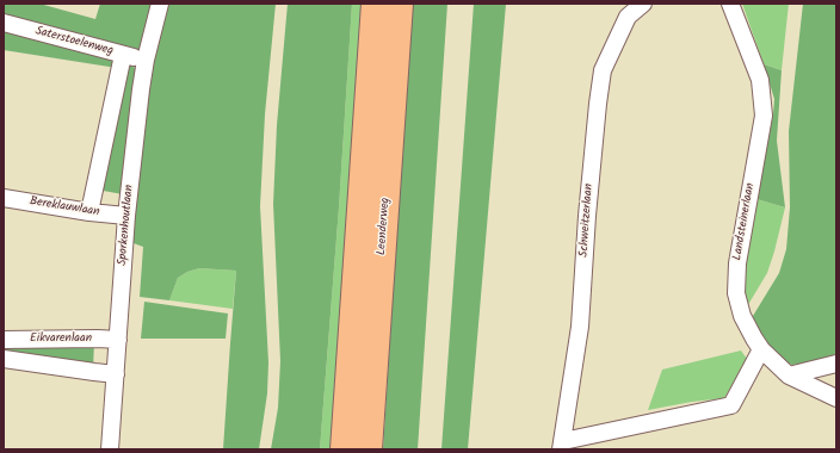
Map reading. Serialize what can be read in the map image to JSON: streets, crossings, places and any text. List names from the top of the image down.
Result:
{
  "streets": {
    "main road": ["Leenderweg"],
    "street": [
      "Saterstoelenweg",
      "Bereklauwlaan",
      "Schweitzerlaan",
      "Landsteinerlaan",
      "Sporkenhoutlaan",
      "Eikvarenlaan"
    ]
  },
  "crossings": [
    ["Saterstoelenweg", "Sporkenhoutlaan"],
    ["Bereklauwlaan", "Sporkenhoutlaan"],
    ["Sporkenhoutlaan", "Eikvarenlaan"]
  ]
}
